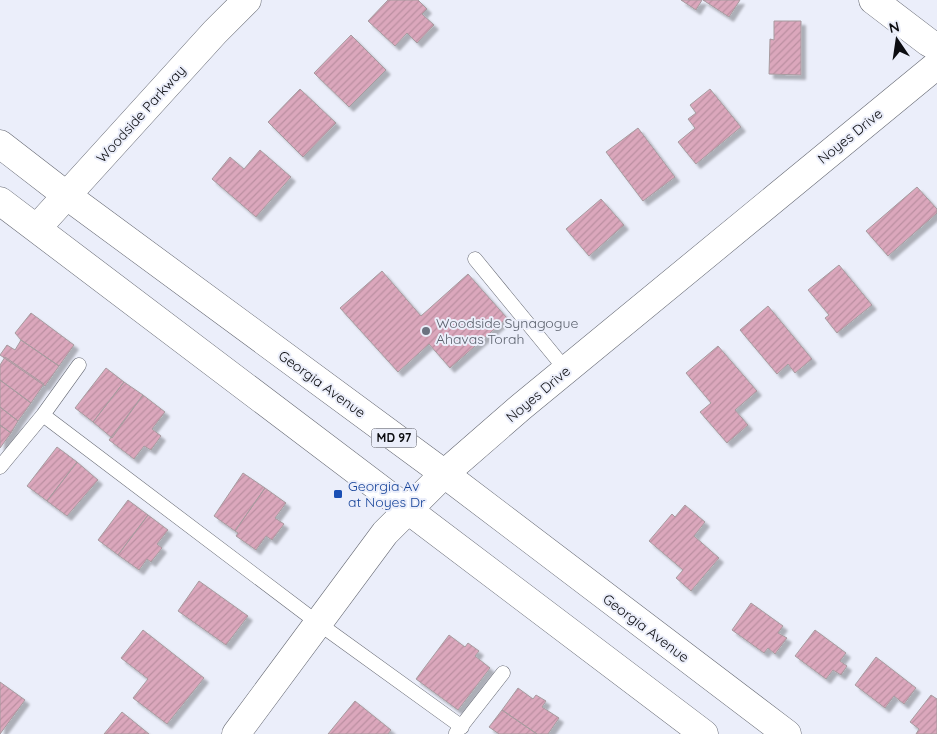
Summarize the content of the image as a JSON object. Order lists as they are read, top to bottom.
{
  "streets": {
    "main road": [
      "Woodside Parkway",
      "Noyes Drive",
      "Georgia Avenue",
      "MD 97"
    ]
  },
  "crossings": [
    ["Woodside Parkway", "Georgia Avenue"],
    ["Noyes Drive", "Georgia Avenue"]
  ],
  "places": {
    "other": ["Woodside Synagogue Ahavas Torah"],
    "transit": ["Georgia Av at Noyes Dr"]
  },
  "north": "top"
}
